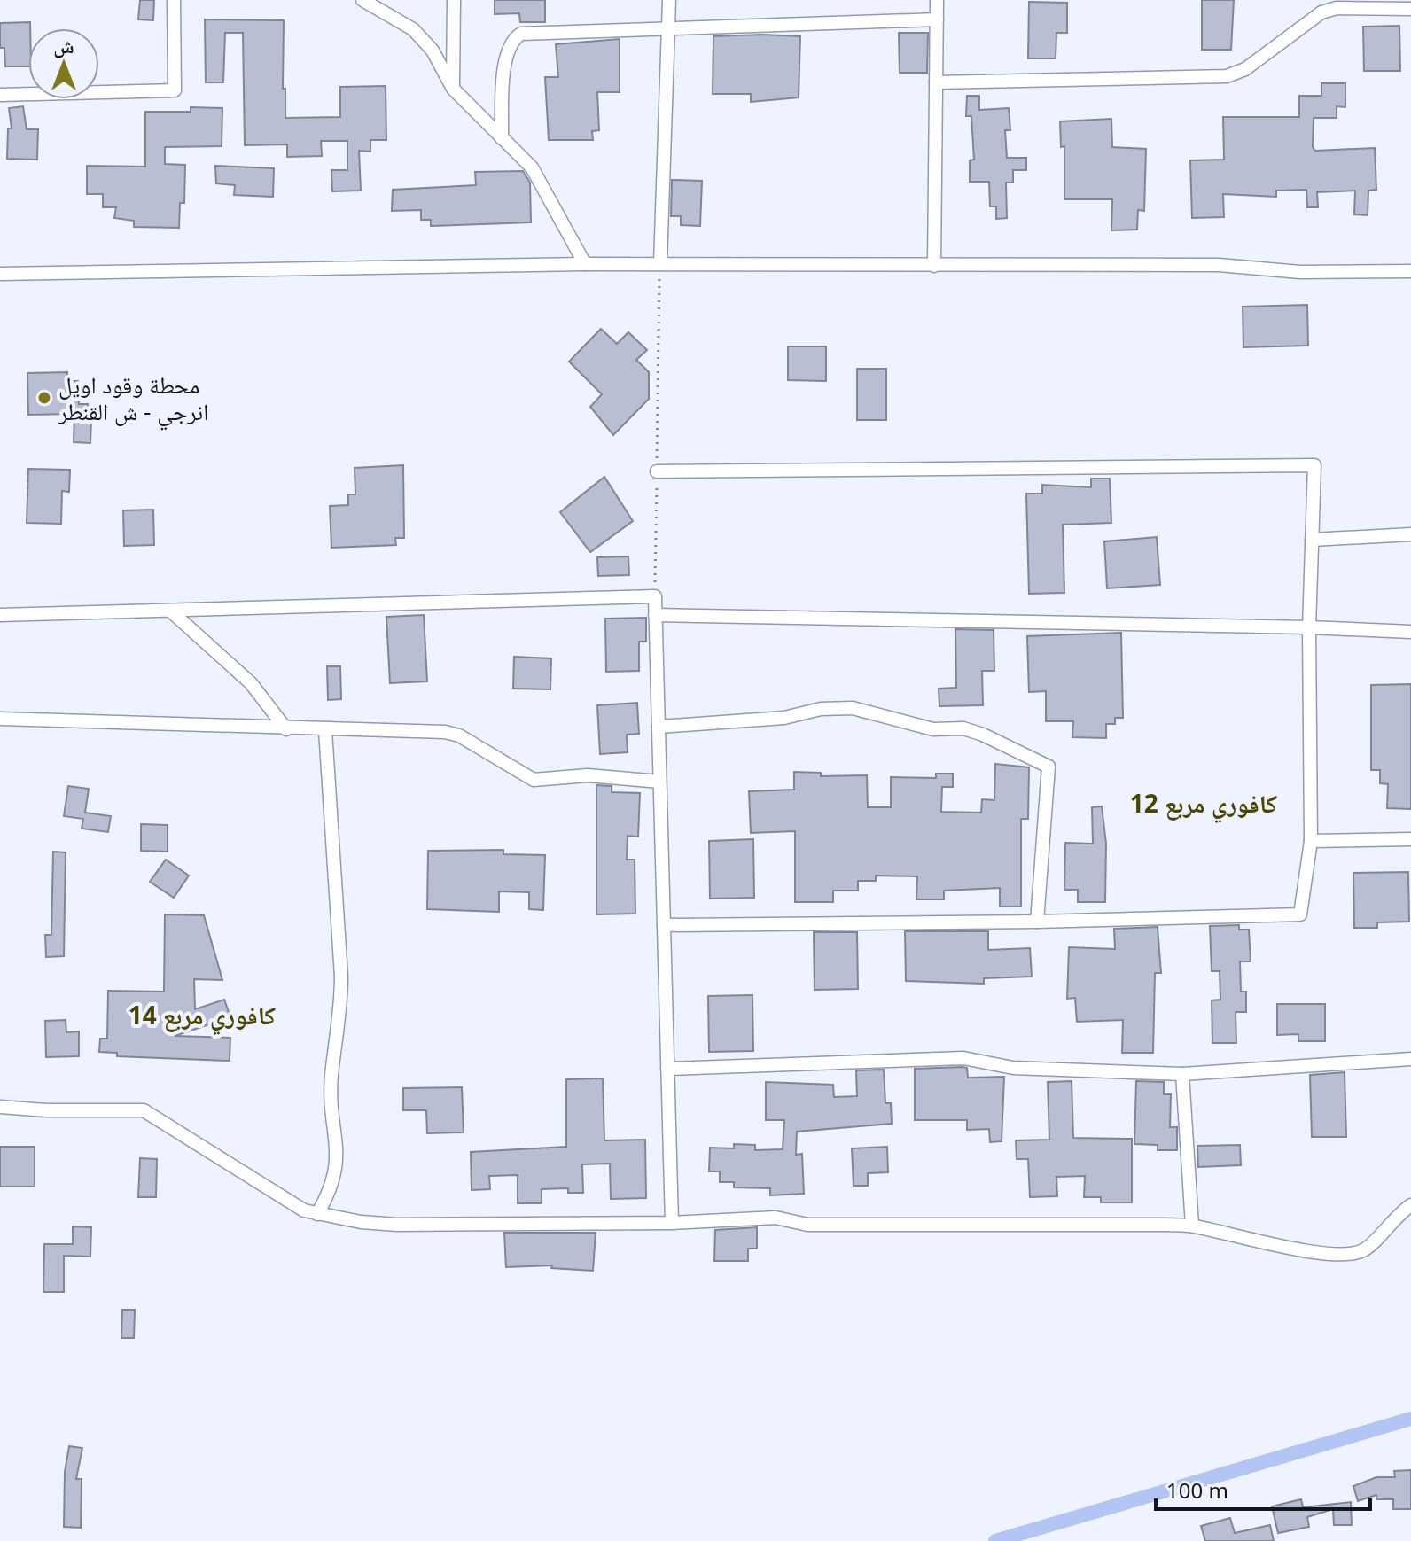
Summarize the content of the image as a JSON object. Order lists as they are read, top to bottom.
{
  "districts": ["كافوري مربع 12", "كافوري مربع 14"],
  "places": ["محطة وقود اويل انرجي - ش القنطر"],
  "scale_bar": "100 m",
  "north": "top"
}
